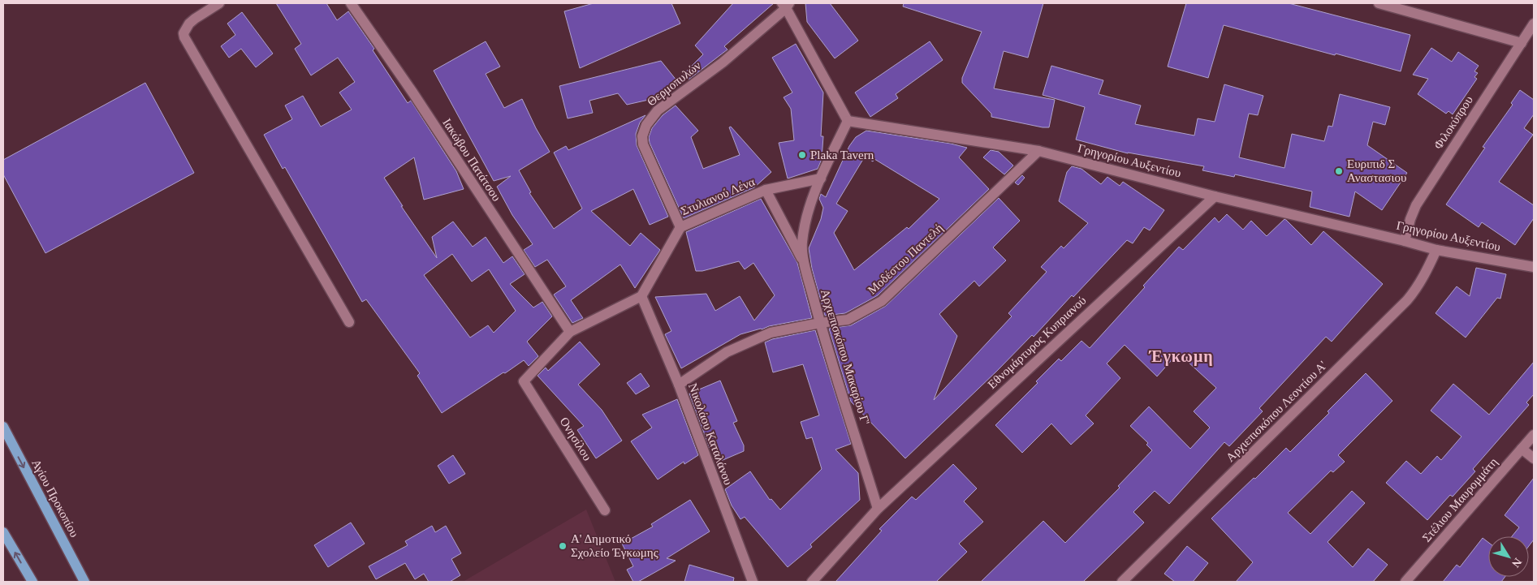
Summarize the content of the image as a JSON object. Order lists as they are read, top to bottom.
{
  "streets": {
    "main road": ["Αγίου Προκοπίου"],
    "street": [
      "Θερμοπυλών",
      "Φιλοκύπρου",
      "Ιακώβου Πατάτσου",
      "Γρηγορίου Αυξεντίου",
      "Στυλιανού Λένα",
      "Μοδέστου Παντελή",
      "Εθνομάρτυρος Κυπριανού",
      "Αρχιεπισκόπου Μακαρίου Γ'",
      "Αρχιεπισκόπου Λεοντίου Α'",
      "Νικολάου Καταλάνου",
      "Ονησίλου",
      "Στέλιου Μαυρομμάτη"
    ]
  },
  "crossings": [
    ["Θερμοπυλών", "Στυλιανού Λένα"],
    ["Φιλοκύπρου", "Γρηγορίου Αυξεντίου"],
    ["Ιακώβου Πατάτσου", "Ονησίλου"],
    ["Γρηγορίου Αυξεντίου", "Μοδέστου Παντελή"],
    ["Γρηγορίου Αυξεντίου", "Εθνομάρτυρος Κυπριανού"],
    ["Γρηγορίου Αυξεντίου", "Αρχιεπισκόπου Μακαρίου Γ'"],
    ["Γρηγορίου Αυξεντίου", "Αρχιεπισκόπου Λεοντίου Α'"],
    ["Στυλιανού Λένα", "Αρχιεπισκόπου Μακαρίου Γ'"],
    ["Στυλιανού Λένα", "Νικολάου Καταλάνου"],
    ["Μοδέστου Παντελή", "Αρχιεπισκόπου Μακαρίου Γ'"],
    ["Μοδέστου Παντελή", "Νικολάου Καταλάνου"],
    ["Εθνομάρτυρος Κυπριανού", "Αρχιεπισκόπου Μακαρίου Γ'"]
  ],
  "districts": ["Έγκωμη"],
  "places": ["Plaka Tavern", "Ευριπιδ Σ Αναστασιου", "Α' Δημοτικό Σχολείο Έγκωμης"],
  "north": "bottom right"
}
